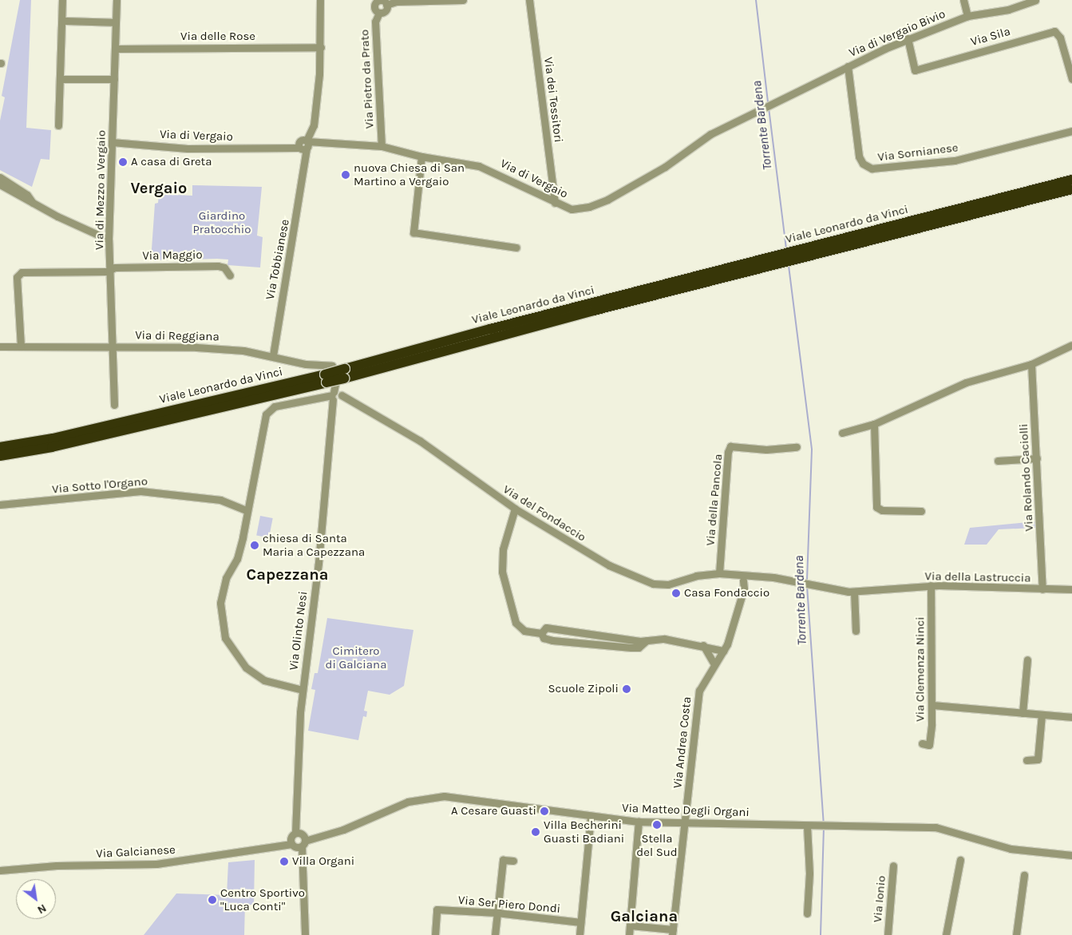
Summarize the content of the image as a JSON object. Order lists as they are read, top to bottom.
{
  "streets": {
    "highway": ["Viale Leonardo da Vinci"],
    "street": [
      "Via di Vergaio Bivio",
      "Via delle Rose",
      "Via Sila",
      "Via Pietro da Prato",
      "Via dei Tessitori",
      "Via di Vergaio",
      "Via Sornianese",
      "Via di Mezzo a Vergaio",
      "Via Maggio",
      "Via Tobbianese",
      "Via di Reggiana",
      "Via Rolando Caciolli",
      "Via Sotto l'Organo",
      "Via della Pancola",
      "Via del Fondaccio",
      "Via della Lastruccia",
      "Via Olinto Nesi",
      "Via Clemenza Ninci",
      "Via Andrea Costa",
      "Via Matteo Degli Organi",
      "Via Galcianese",
      "Via Ionio",
      "Via Ser Piero Dondi"
    ]
  },
  "crossings": [
    ["Via di Vergaio Bivio", "Via Sila"],
    ["Via di Vergaio Bivio", "Via di Vergaio"],
    ["Via di Vergaio Bivio", "Via Sornianese"],
    ["Via delle Rose", "Via di Mezzo a Vergaio"],
    ["Via Pietro da Prato", "Via di Vergaio"],
    ["Via dei Tessitori", "Via di Vergaio"],
    ["Via di Vergaio", "Via di Mezzo a Vergaio"],
    ["Via di Vergaio", "Via Tobbianese"],
    ["Via di Mezzo a Vergaio", "Via Maggio"],
    ["Via di Mezzo a Vergaio", "Via di Reggiana"],
    ["Viale Leonardo da Vinci", "Via di Reggiana"],
    ["Via Maggio", "Via di Reggiana"],
    ["Via Tobbianese", "Via di Reggiana"],
    ["Via di Reggiana", "Via del Fondaccio"],
    ["Via di Reggiana", "Via Olinto Nesi"],
    ["Via Rolando Caciolli", "Via della Lastruccia"],
    ["Via Sotto l'Organo", "Via del Fondaccio"],
    ["Via della Pancola", "Via del Fondaccio"],
    ["Via del Fondaccio", "Via della Lastruccia"],
    ["Via del Fondaccio", "Via Olinto Nesi"],
    ["Via del Fondaccio", "Via Andrea Costa"],
    ["Via della Lastruccia", "Via Clemenza Ninci"],
    ["Via Olinto Nesi", "Via Matteo Degli Organi"],
    ["Via Olinto Nesi", "Via Galcianese"],
    ["Via Andrea Costa", "Via Matteo Degli Organi"],
    ["Via Matteo Degli Organi", "Via Galcianese"]
  ],
  "districts": ["Vergaio", "Capezzana", "Galciana"],
  "water": ["Torrente Bardena"],
  "parks": ["Giardino Pratocchio", "Cimitero di Galciana"],
  "places": [
    "A casa di Greta",
    "nuova Chiesa di San Martino a Vergaio",
    "chiesa di Santa Maria a Capezzana",
    "Casa Fondaccio",
    "Scuole Zipoli",
    "A Cesare Guasti",
    "Stella del Sud",
    "Villa Becherini Guasti Badiani",
    "Villa Organi",
    "Centro Sportivo \"Luca Conti\""
  ],
  "north": "bottom right"
}
